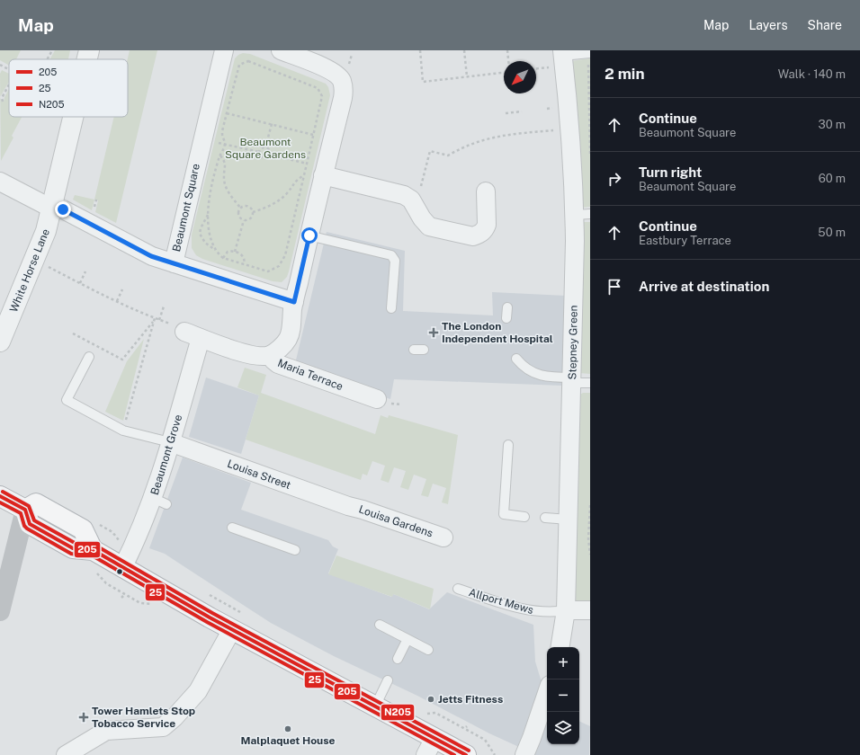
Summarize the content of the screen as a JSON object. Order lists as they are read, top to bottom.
{
  "streets": {
    "street": [
      "Beaumont Square",
      "White Horse Lane",
      "Stepney Green",
      "Maria Terrace",
      "Beaumont Grove",
      "Louisa Street",
      "Louisa Gardens"
    ],
    "lane": ["Allport Mews"]
  },
  "crossings": [
    ["Stepney Green", "Allport Mews"],
    ["Maria Terrace", "Beaumont Grove"],
    ["Beaumont Grove", "Louisa Street"],
    ["Louisa Street", "Louisa Gardens"]
  ],
  "parks": ["Beaumont Square Gardens"],
  "places": {
    "health": ["The London Independent Hospital", "Tower Hamlets Stop Tobacco Service"],
    "other": ["Jetts Fitness", "Malplaquet House"]
  },
  "lines": ["transit line N205", "transit line 205", "transit line 25"],
  "legend": ["205", "25", "N205"],
  "north": "bottom left",
  "page": {
    "header": "Map",
    "nav": ["Map", "Layers", "Share"],
    "heading": ["2 min", "Walk · 140 m"],
    "list": [
      ["Continue", "Beaumont Square", "30 m"],
      ["Turn right", "Beaumont Square", "60 m"],
      ["Continue", "Eastbury Terrace", "50 m"],
      "Arrive at destination"
    ],
    "map_buttons": ["+", "−"]
  }
}
